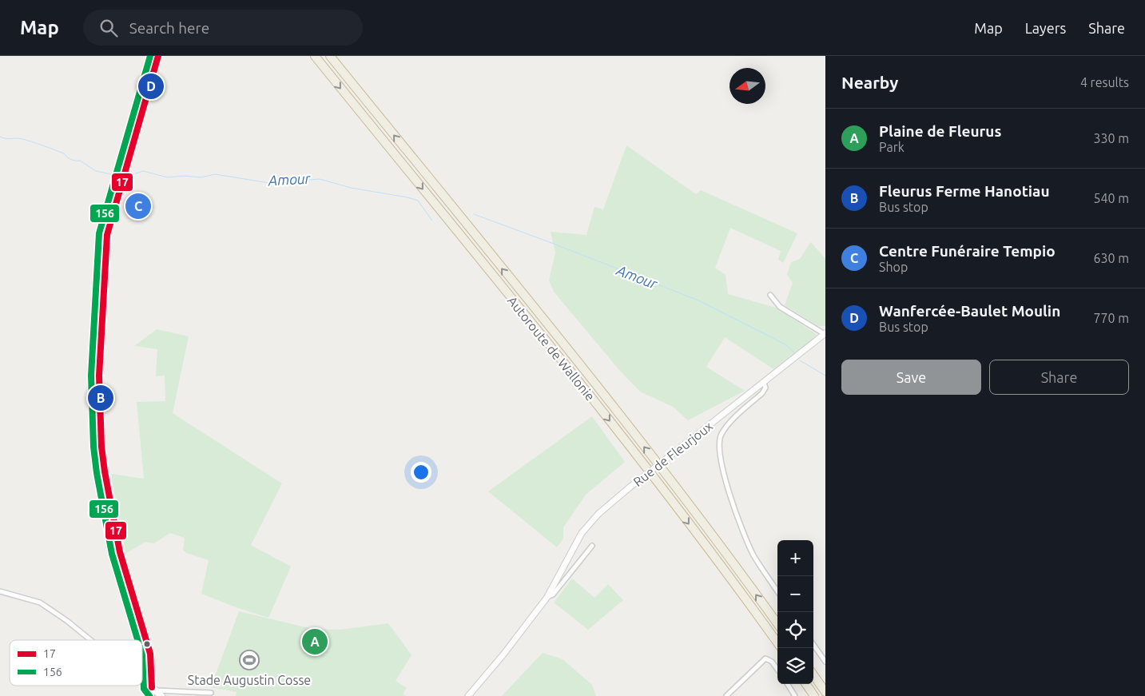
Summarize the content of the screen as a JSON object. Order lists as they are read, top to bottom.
{
  "streets": {
    "highway": ["Autoroute de Wallonie"],
    "street": ["Rue de Fleurjoux"]
  },
  "water": ["Amour"],
  "places": {
    "sports": ["Stade Augustin Cosse"]
  },
  "lines": ["transit line 17", "transit line 156"],
  "legend": ["17", "156"],
  "north": "left",
  "page": {
    "header": "Map",
    "search": "Search here",
    "nav": ["Map", "Layers", "Share"],
    "heading": ["Nearby", "4 results"],
    "pins": [
      "D",
      "C",
      "B",
      "A"
    ],
    "list": [
      {
        "mark": "A",
        "name": "Plaine de Fleurus",
        "note": "Park",
        "value": "330 m"
      },
      {
        "mark": "B",
        "name": "Fleurus Ferme Hanotiau",
        "note": "Bus stop",
        "value": "540 m"
      },
      {
        "mark": "C",
        "name": "Centre Funéraire Tempio",
        "note": "Shop",
        "value": "630 m"
      },
      {
        "mark": "D",
        "name": "Wanfercée-Baulet Moulin",
        "note": "Bus stop",
        "value": "770 m"
      }
    ],
    "buttons": ["Save", "Share"],
    "map_buttons": ["+", "−"]
  }
}
